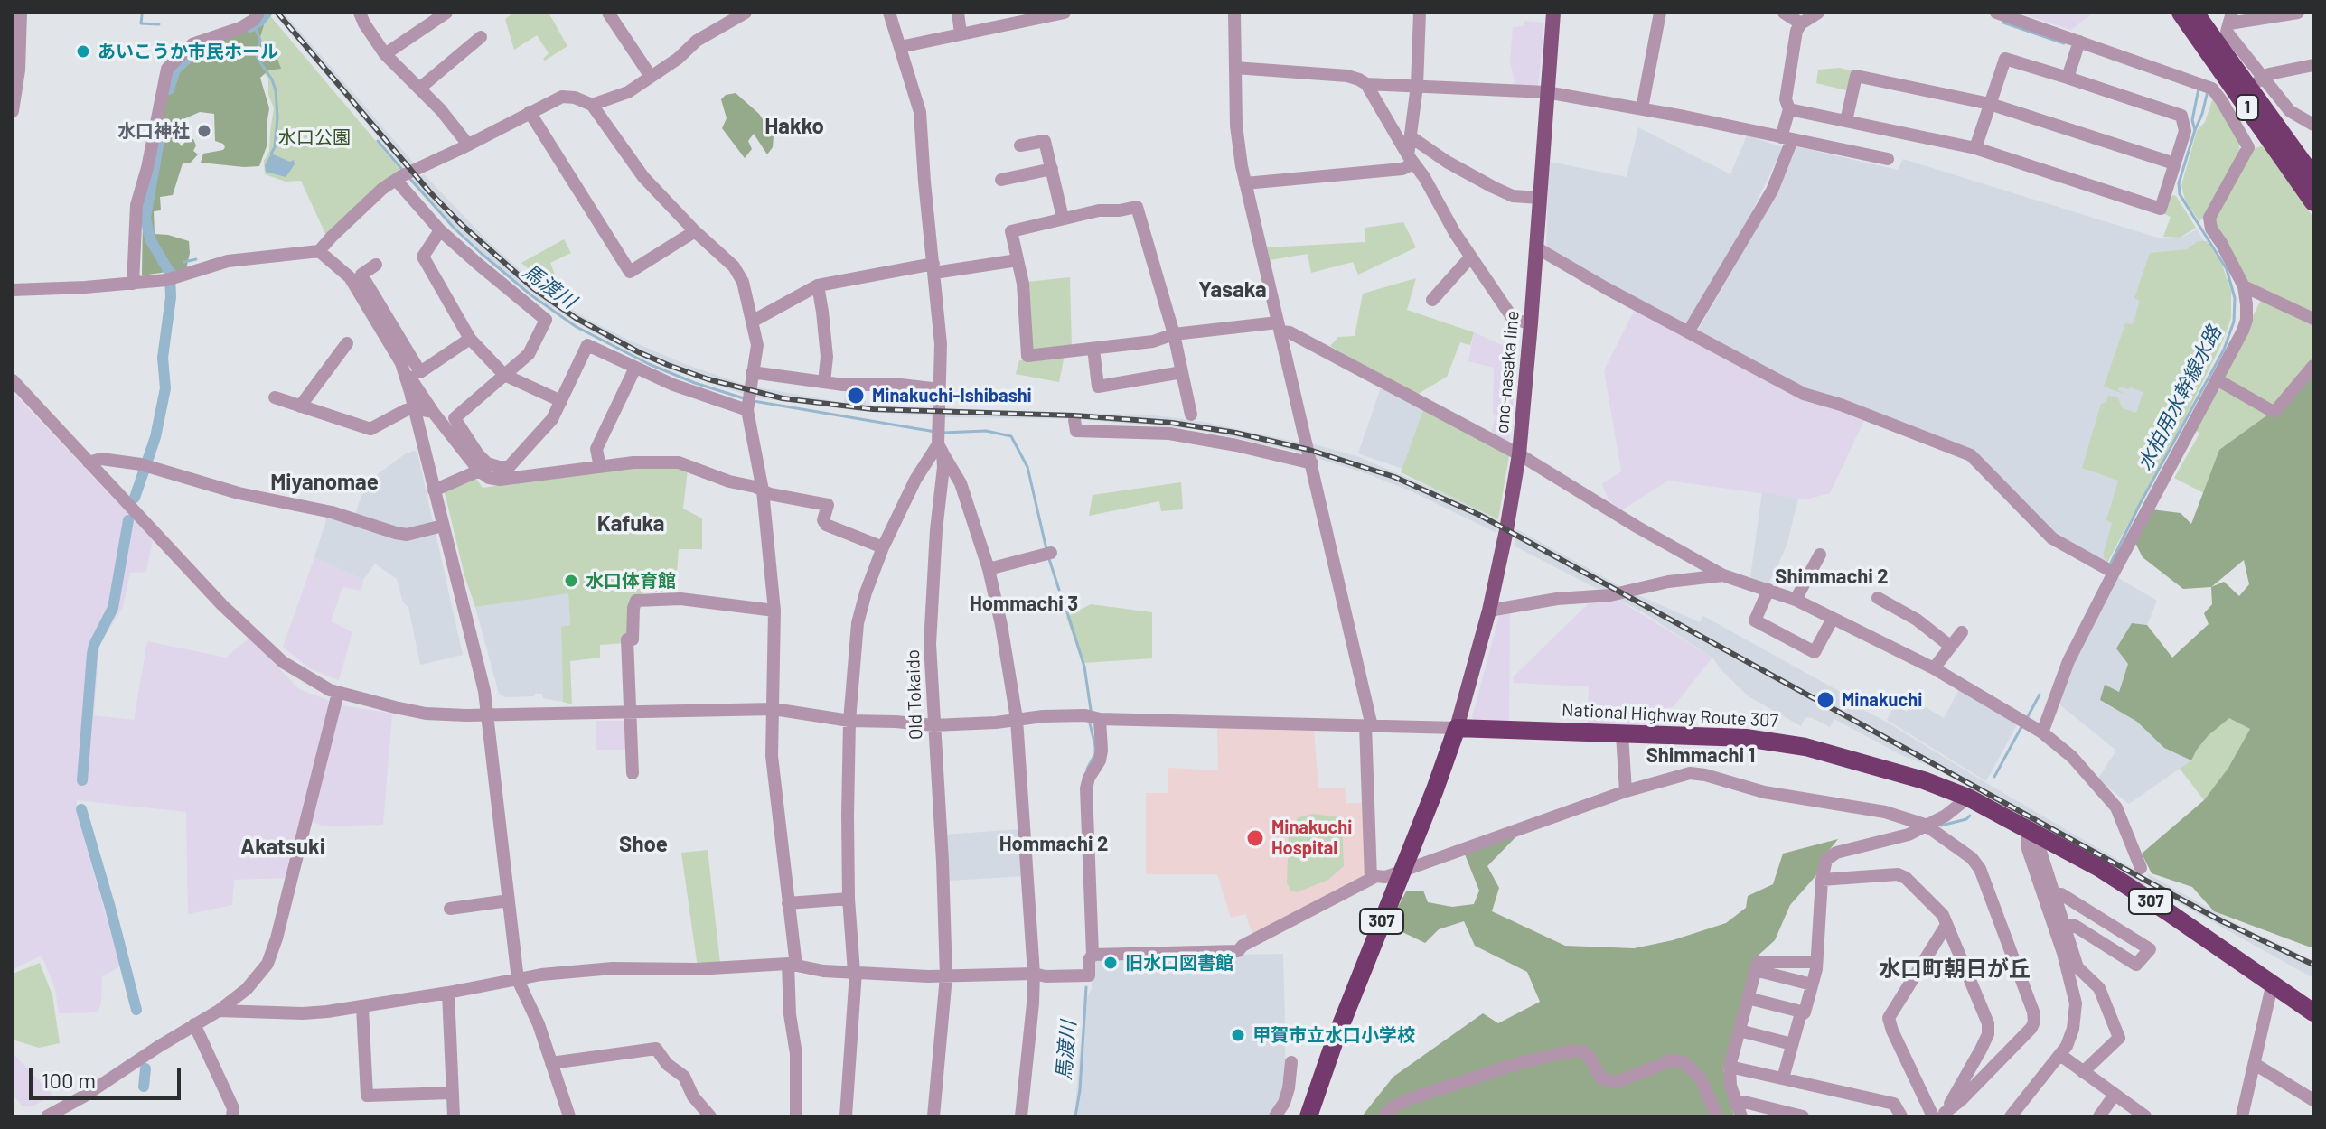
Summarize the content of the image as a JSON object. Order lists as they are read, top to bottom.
{
  "streets": {
    "highway": ["1", "National Highway Route 307", "307"],
    "main road": ["ono-nasaka line"],
    "street": ["Old Tokaido"]
  },
  "crossings": [
    ["ono-nasaka line", "National Highway Route 307"],
    ["ono-nasaka line", "307"],
    ["National Highway Route 307", "307"]
  ],
  "districts": [
    "Hakko",
    "Yasaka",
    "Miyanomae",
    "Kafuka",
    "Shimmachi 2",
    "Hommachi 3",
    "Shimmachi 1",
    "Shoe",
    "Hommachi 2",
    "Akatsuki",
    "水口町朝日が丘"
  ],
  "water": ["馬渡川", "水柏用水幹線水路"],
  "parks": ["水口公園"],
  "places": [
    "あいこうか市民ホール",
    "水口神社",
    "Minakuchi-Ishibashi",
    "水口体育館",
    "Minakuchi",
    "Minakuchi Hospital",
    "旧水口図書館",
    "甲賀市立水口小学校"
  ],
  "scale_bar": "100 m"
}
